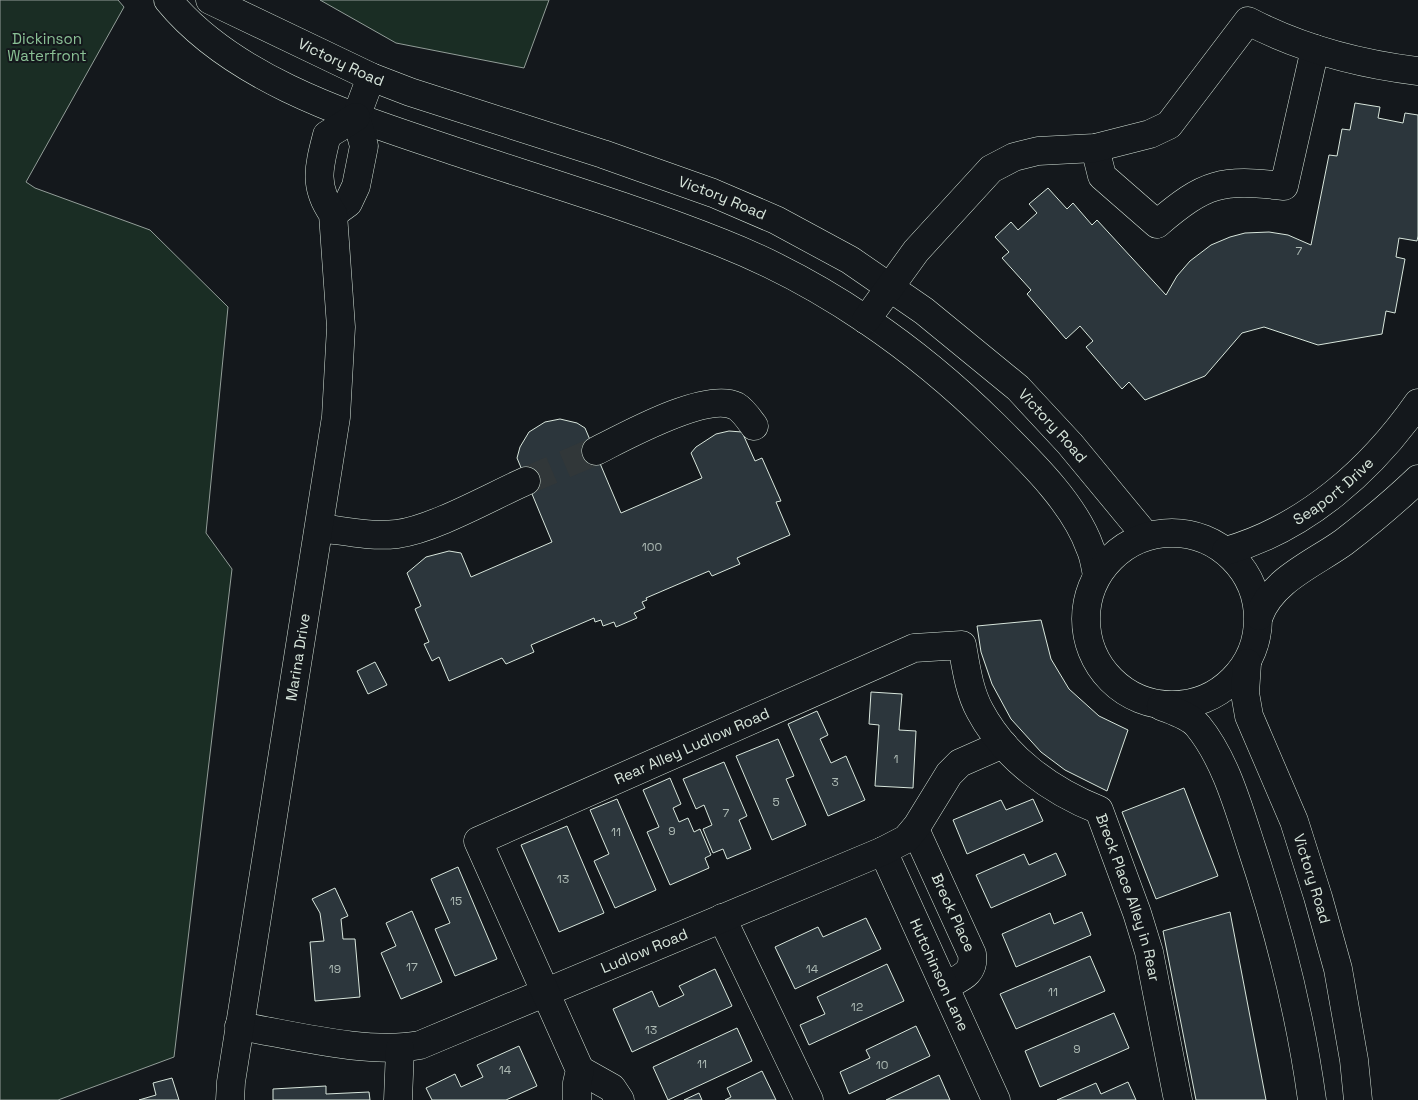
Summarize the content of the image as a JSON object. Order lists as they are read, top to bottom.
{
  "streets": {
    "street": [
      "Victory Road",
      "Seaport Drive",
      "Marina Drive",
      "Rear Alley Ludlow Road",
      "Breck Place Alley in Rear",
      "Breck Place",
      "Ludlow Road",
      "Hutchinson Lane"
    ]
  },
  "crossings": [
    ["Victory Road", "Seaport Drive"],
    ["Marina Drive", "Ludlow Road"],
    ["Rear Alley Ludlow Road", "Breck Place Alley in Rear"],
    ["Rear Alley Ludlow Road", "Ludlow Road"],
    ["Breck Place Alley in Rear", "Ludlow Road"],
    ["Breck Place", "Ludlow Road"],
    ["Breck Place", "Hutchinson Lane"],
    ["Ludlow Road", "Hutchinson Lane"]
  ],
  "parks": ["Dickinson Waterfront"],
  "house_numbers": [
    "7",
    "100",
    "1",
    "3",
    "5",
    "7",
    "9",
    "11",
    "13",
    "15",
    "17",
    "19",
    "14",
    "11",
    "12",
    "13",
    "9",
    "11",
    "10",
    "14"
  ]
}
